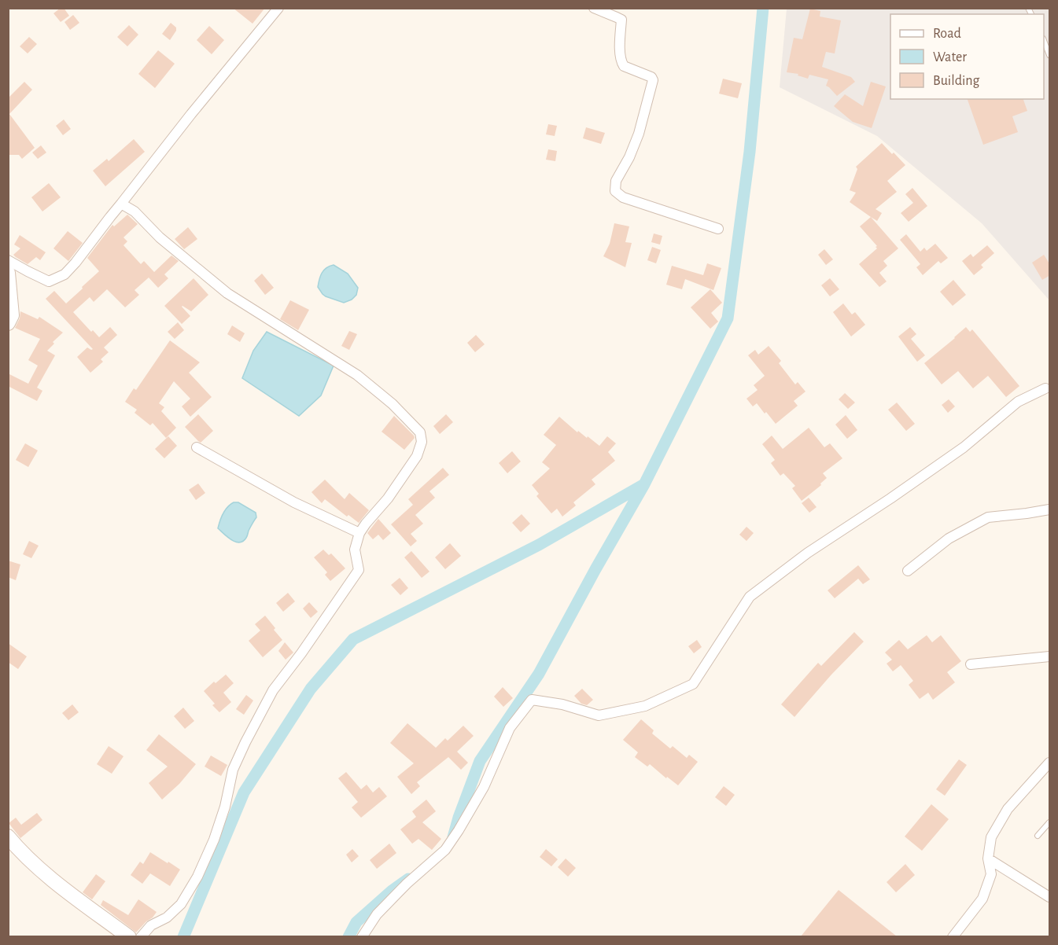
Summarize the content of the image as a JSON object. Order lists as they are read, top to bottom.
{
  "legend": ["Road", "Water", "Building"]
}
